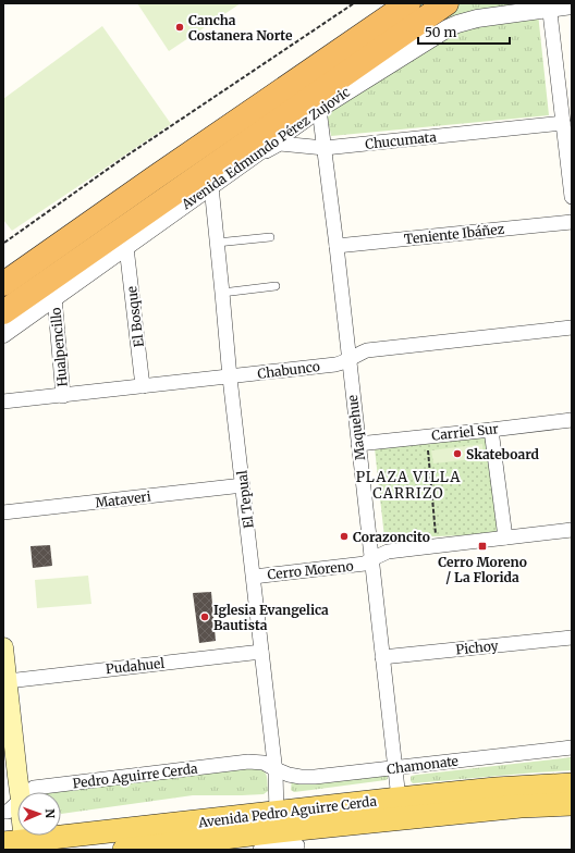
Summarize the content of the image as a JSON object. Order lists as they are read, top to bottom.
{
  "streets": {
    "highway": ["Avenida Edmundo Pérez Zujovic"],
    "main road": ["Avenida Pedro Aguirre Cerda"],
    "street": [
      "Chucumata",
      "Teniente Ibáñez",
      "El Bosque",
      "Hualpencillo",
      "Chabunco",
      "Maquehue",
      "Carriel Sur",
      "Mataveri",
      "El Tepual",
      "Cerro Moreno",
      "Pichoy",
      "Pudahuel",
      "Chamonate",
      "Pedro Aguirre Cerda"
    ]
  },
  "crossings": [
    ["Chucumata", "Avenida Edmundo Pérez Zujovic"],
    ["Chucumata", "Maquehue"],
    ["Avenida Edmundo Pérez Zujovic", "El Bosque"],
    ["Avenida Edmundo Pérez Zujovic", "Hualpencillo"],
    ["Avenida Edmundo Pérez Zujovic", "Maquehue"],
    ["Avenida Edmundo Pérez Zujovic", "El Tepual"],
    ["Teniente Ibáñez", "Maquehue"],
    ["El Bosque", "Chabunco"],
    ["Hualpencillo", "Chabunco"],
    ["Chabunco", "Maquehue"],
    ["Chabunco", "El Tepual"],
    ["Maquehue", "Carriel Sur"],
    ["Maquehue", "Cerro Moreno"],
    ["Maquehue", "Pichoy"],
    ["Maquehue", "Chamonate"],
    ["Maquehue", "Avenida Pedro Aguirre Cerda"],
    ["Mataveri", "El Tepual"],
    ["El Tepual", "Cerro Moreno"],
    ["El Tepual", "Pudahuel"],
    ["El Tepual", "Chamonate"],
    ["El Tepual", "Pedro Aguirre Cerda"],
    ["El Tepual", "Avenida Pedro Aguirre Cerda"],
    ["Chamonate", "Pedro Aguirre Cerda"]
  ],
  "districts": ["PLAZA VILLA CARRIZO"],
  "places": {
    "other": [
      "Cancha Costanera Norte",
      "Skateboard",
      "Corazoncito",
      "Iglesia Evangelica Bautista"
    ],
    "transit": ["Cerro Moreno / La Florida"]
  },
  "scale_bar": "50 m",
  "north": "right"
}
